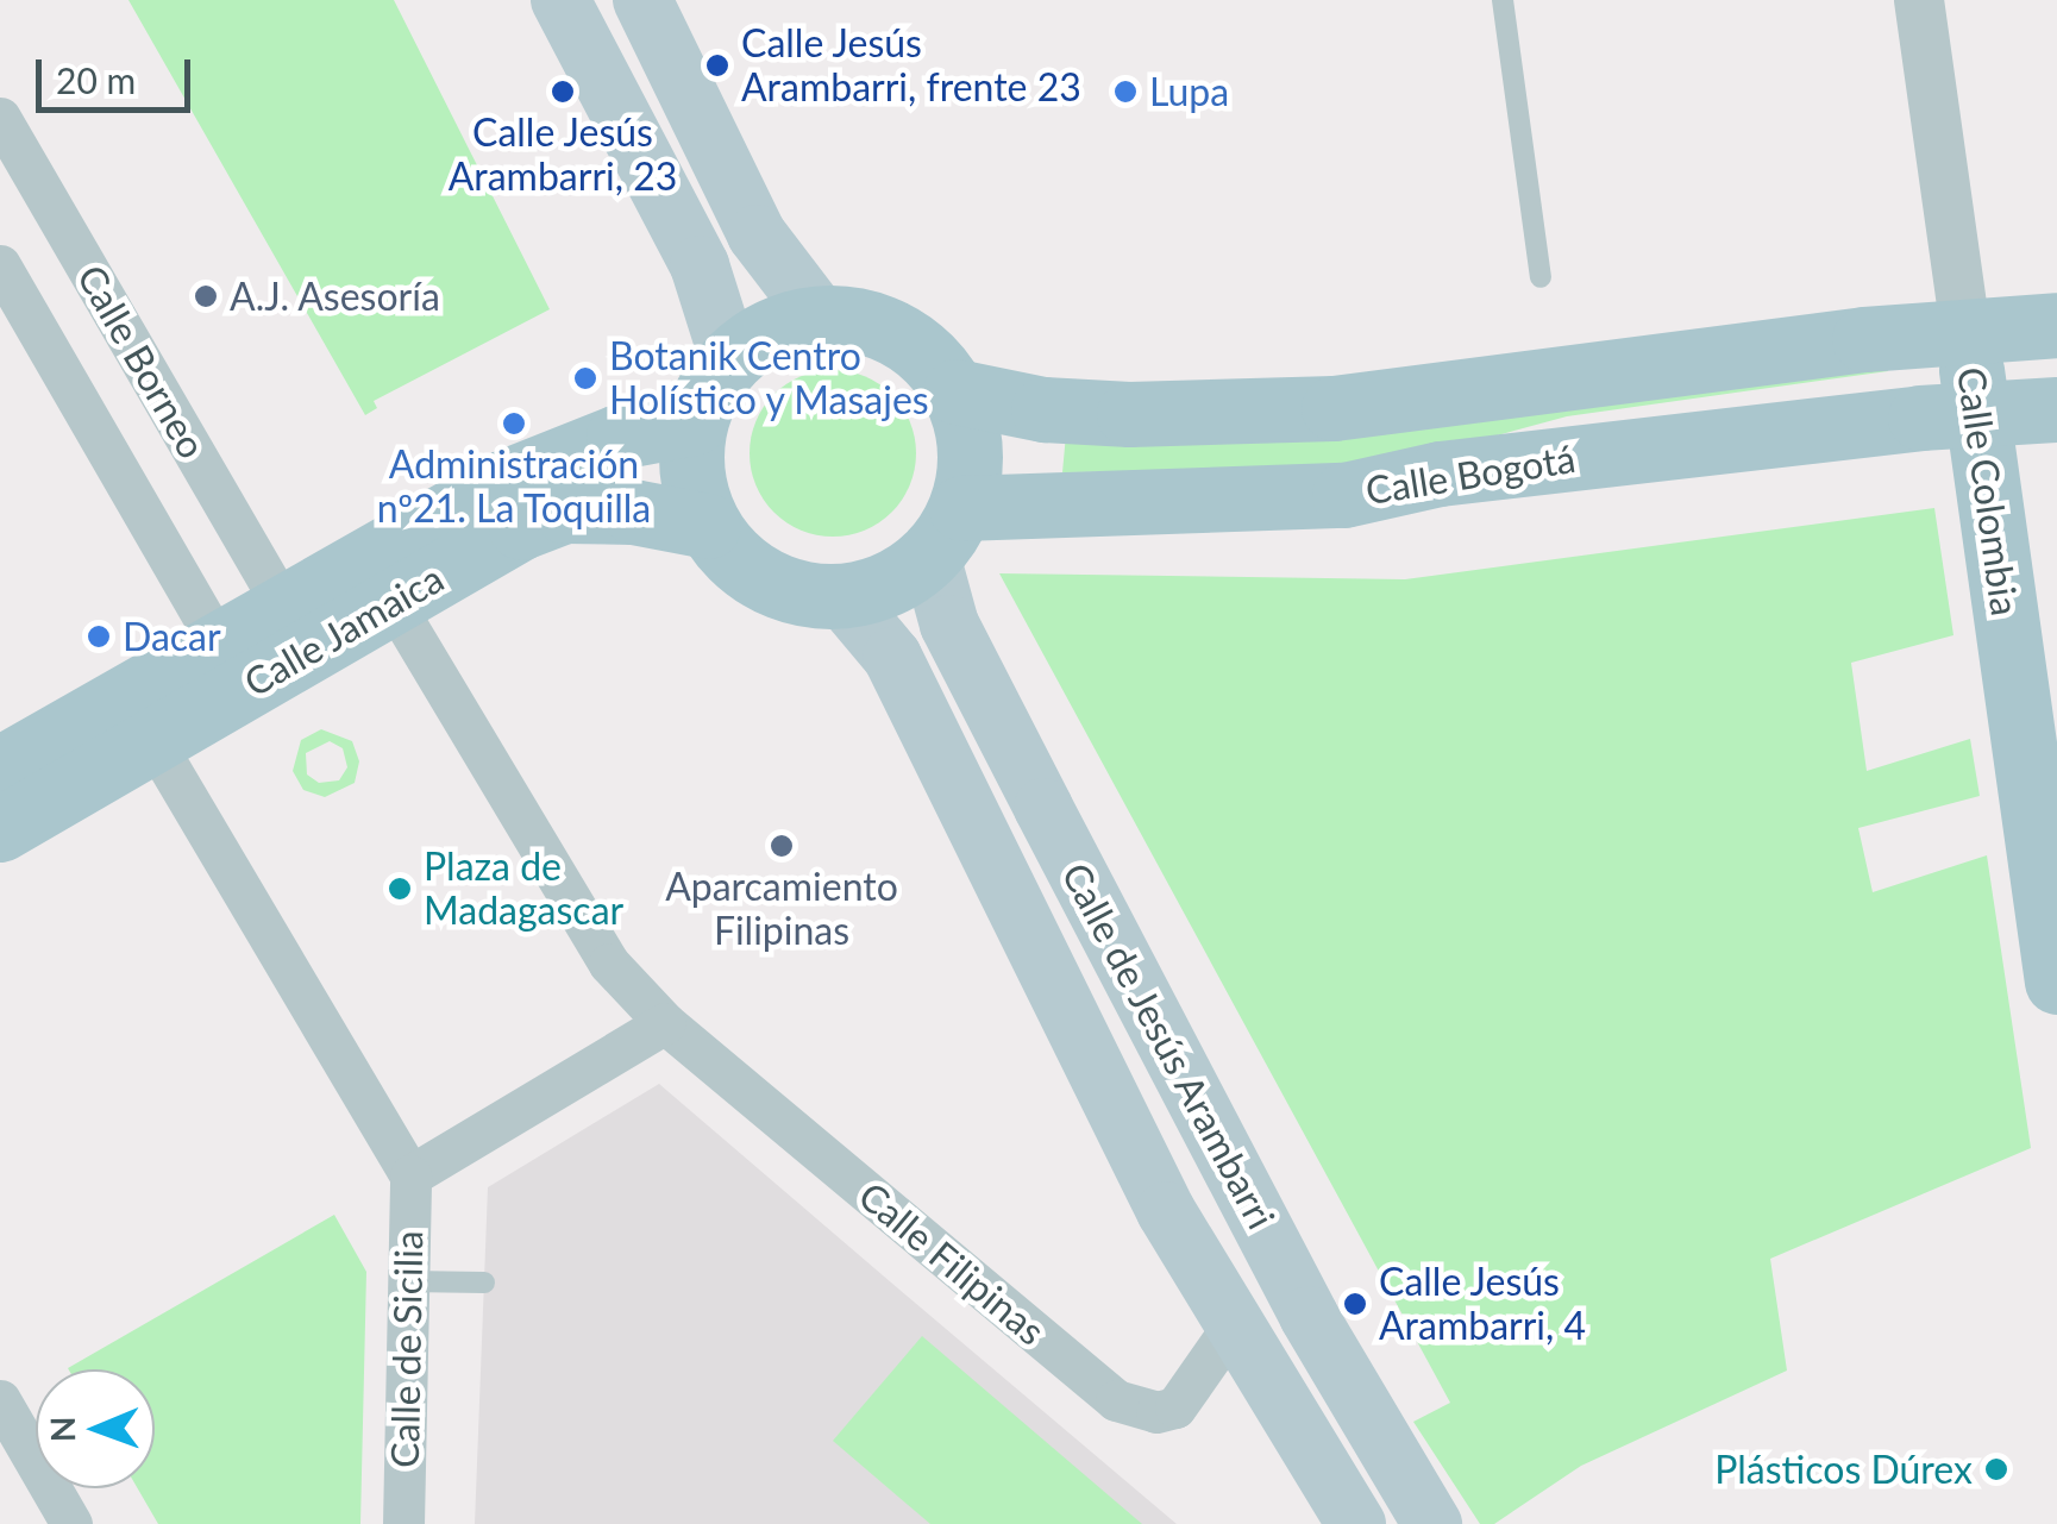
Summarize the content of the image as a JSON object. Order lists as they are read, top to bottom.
{
  "streets": {
    "main road": [
      "Calle Bogotá",
      "Calle Colombia",
      "Calle Jamaica",
      "Calle de Jesús Arambarri"
    ],
    "street": ["Calle Borneo", "Calle Filipinas", "Calle de Sicilia"]
  },
  "crossings": [
    ["Calle Borneo", "Calle Jamaica"],
    ["Calle Bogotá", "Calle Colombia"],
    ["Calle Bogotá", "Calle Jamaica"],
    ["Calle Bogotá", "Calle de Jesús Arambarri"],
    ["Calle Jamaica", "Calle de Jesús Arambarri"],
    ["Calle de Jesús Arambarri", "Calle Filipinas"]
  ],
  "places": [
    "Calle Jesús Arambarri, frente 23",
    "Calle Jesús Arambarri, 23",
    "Lupa",
    "A.J. Asesoría",
    "Botanik Centro Holístico y Masajes",
    "Administración nº21. La Toquilla",
    "Dacar",
    "Aparcamiento Filipinas",
    "Plaza de Madagascar",
    "Calle Jesús Arambarri, 4",
    "Plásticos Dúrex"
  ],
  "scale_bar": "20 m",
  "north": "left"
}
